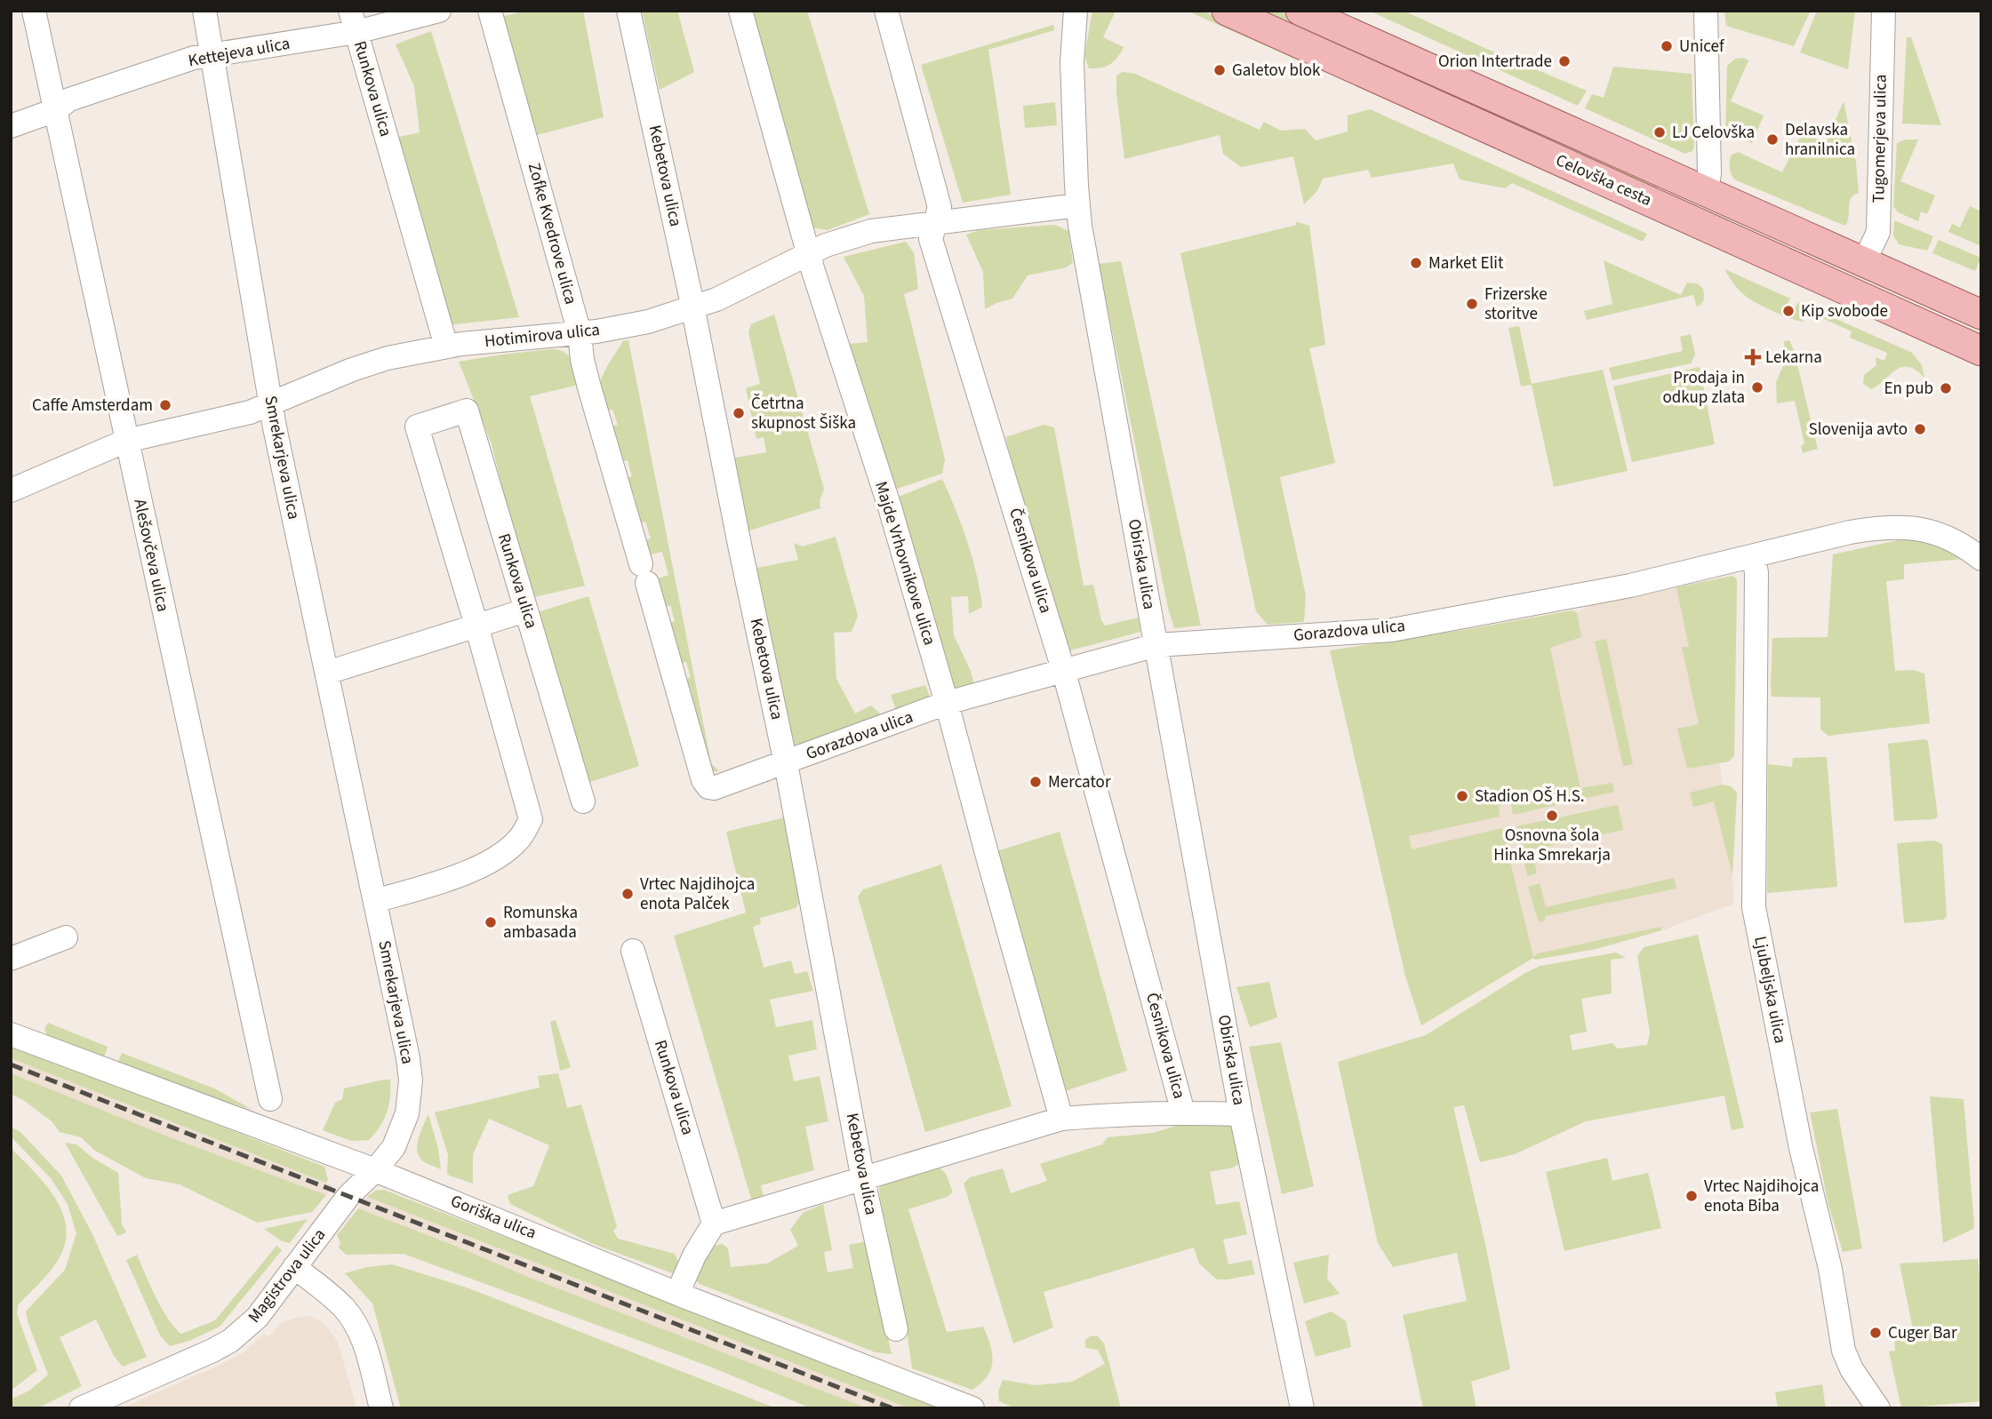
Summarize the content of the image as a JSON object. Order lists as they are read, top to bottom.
{
  "streets": {
    "main road": ["Celovška cesta"],
    "street": [
      "Kettejeva ulica",
      "Runkova ulica",
      "Tugomerjeva ulica",
      "Kebetova ulica",
      "Zofke Kvedrove ulica",
      "Hotimirova ulica",
      "Smrekarjeva ulica",
      "Alešovčeva ulica",
      "Česnikova ulica",
      "Majde Vrhovnikove ulica",
      "Obirska ulica",
      "Gorazdova ulica",
      "Ljubeljska ulica",
      "Goriška ulica",
      "Magistrova ulica"
    ]
  },
  "crossings": [
    ["Kettejeva ulica", "Runkova ulica"],
    ["Kettejeva ulica", "Smrekarjeva ulica"],
    ["Kettejeva ulica", "Alešovčeva ulica"],
    ["Runkova ulica", "Hotimirova ulica"],
    ["Runkova ulica", "Obirska ulica"],
    ["Tugomerjeva ulica", "Celovška cesta"],
    ["Kebetova ulica", "Hotimirova ulica"],
    ["Kebetova ulica", "Obirska ulica"],
    ["Kebetova ulica", "Gorazdova ulica"],
    ["Zofke Kvedrove ulica", "Hotimirova ulica"],
    ["Zofke Kvedrove ulica", "Gorazdova ulica"],
    ["Hotimirova ulica", "Smrekarjeva ulica"],
    ["Hotimirova ulica", "Alešovčeva ulica"],
    ["Hotimirova ulica", "Česnikova ulica"],
    ["Hotimirova ulica", "Majde Vrhovnikove ulica"],
    ["Hotimirova ulica", "Obirska ulica"],
    ["Smrekarjeva ulica", "Goriška ulica"],
    ["Smrekarjeva ulica", "Magistrova ulica"],
    ["Česnikova ulica", "Obirska ulica"],
    ["Česnikova ulica", "Gorazdova ulica"],
    ["Majde Vrhovnikove ulica", "Obirska ulica"],
    ["Majde Vrhovnikove ulica", "Gorazdova ulica"],
    ["Obirska ulica", "Gorazdova ulica"],
    ["Gorazdova ulica", "Ljubeljska ulica"],
    ["Goriška ulica", "Magistrova ulica"]
  ],
  "places": {
    "other": [
      "Unicef",
      "Orion Intertrade",
      "Galetov blok",
      "LJ Celovška",
      "Delavska hranilnica",
      "Market Elit",
      "Frizerske storitve",
      "Kip svobode",
      "Prodaja in odkup zlata",
      "En pub",
      "Caffe Amsterdam",
      "Četrtna skupnost Šiška",
      "Slovenija avto",
      "Mercator",
      "Stadion OŠ H.S.",
      "Osnovna šola Hinka Smrekarja",
      "Vrtec Najdihojca enota Palček",
      "Romunska ambasada",
      "Vrtec Najdihojca enota Biba",
      "Cuger Bar"
    ],
    "health": ["Lekarna"]
  }
}
